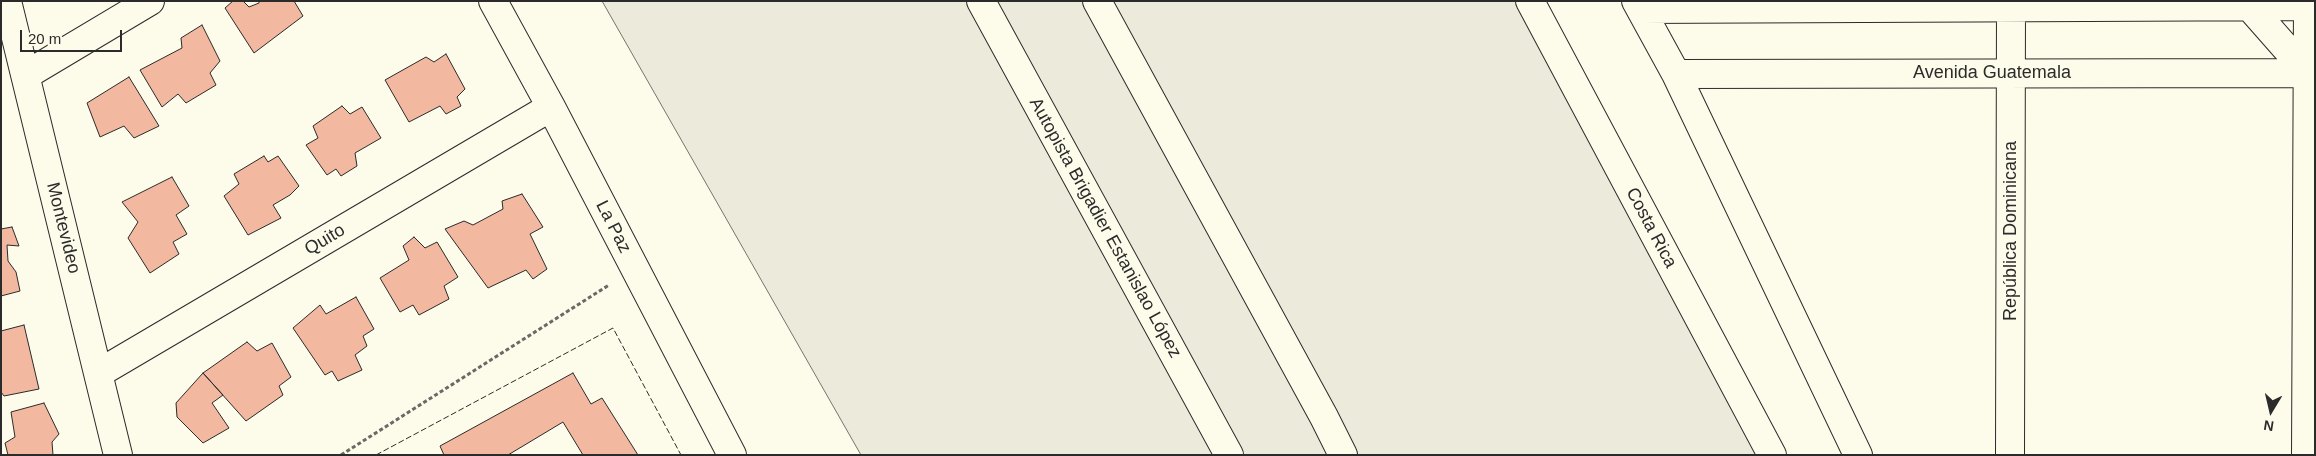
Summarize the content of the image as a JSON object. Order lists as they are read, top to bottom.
{
  "streets": {
    "main road": [
      "Avenida Guatemala",
      "La Paz",
      "Montevideo",
      "Autopista Brigadier Estanislao López",
      "Costa Rica",
      "República Dominicana",
      "Quito"
    ]
  },
  "crossings": [
    ["Avenida Guatemala", "República Dominicana"],
    ["La Paz", "Quito"],
    ["Montevideo", "Quito"]
  ],
  "scale_bar": "20 m",
  "north": "bottom"
}
